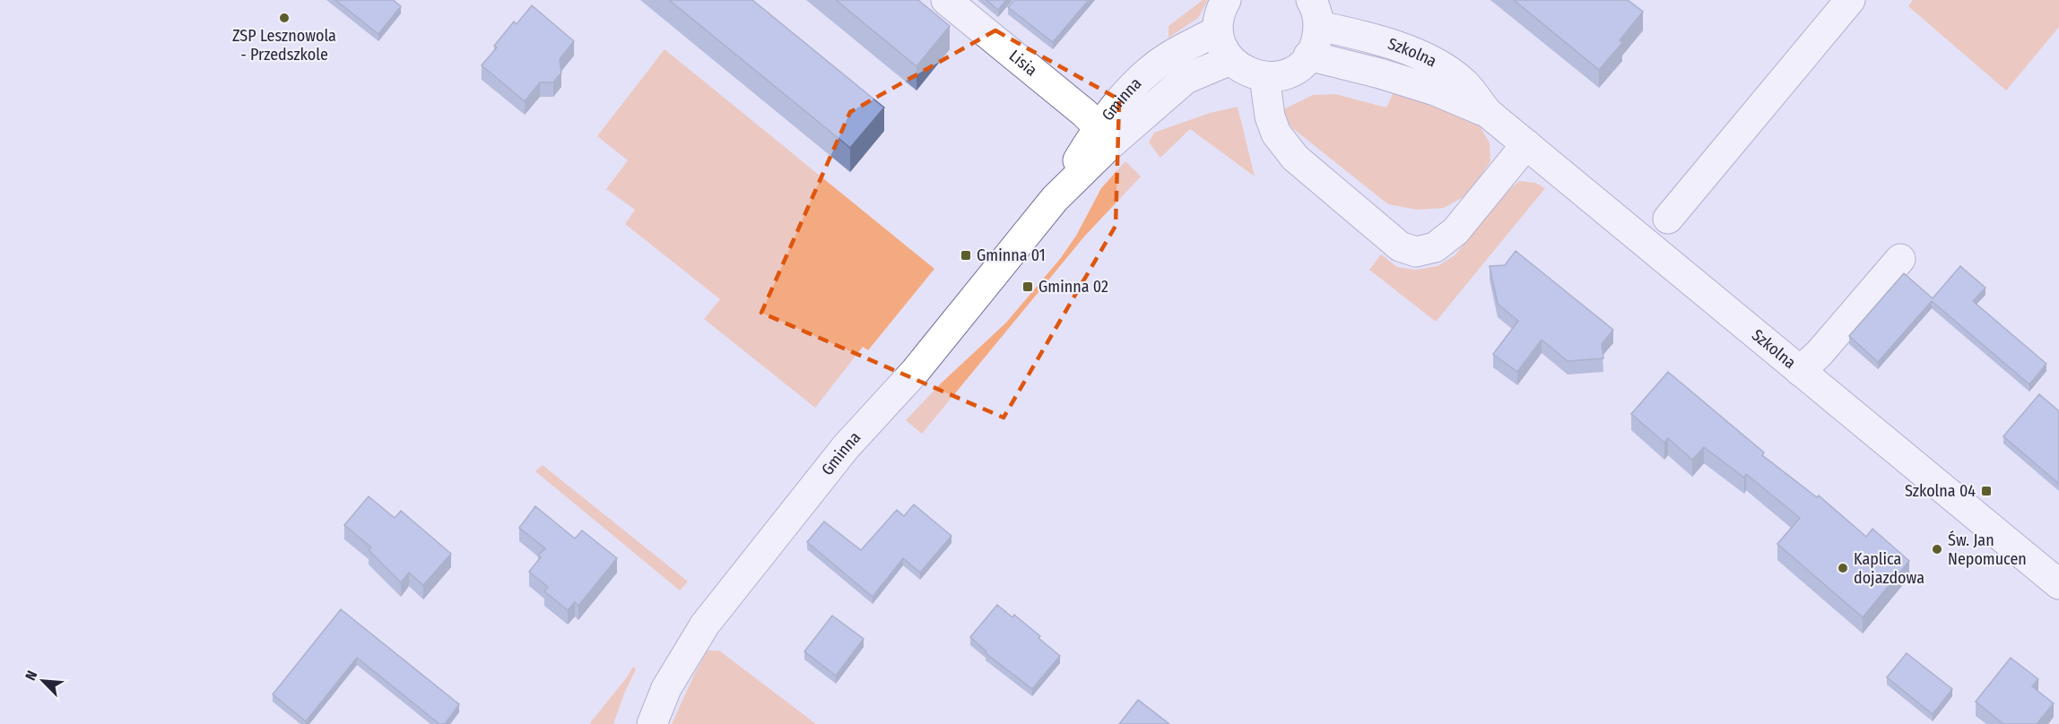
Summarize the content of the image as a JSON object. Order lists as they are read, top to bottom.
{
  "streets": {
    "street": ["Szkolna", "Lisia", "Gminna"]
  },
  "crossings": [
    ["Lisia", "Gminna"]
  ],
  "places": {
    "other": ["ZSP Lesznowola - Przedszkole", "Św. Jan Nepomucen", "Kaplica dojazdowa"],
    "transit": ["Gminna 01", "Gminna 02", "Szkolna 04"]
  },
  "north": "top left"
}
